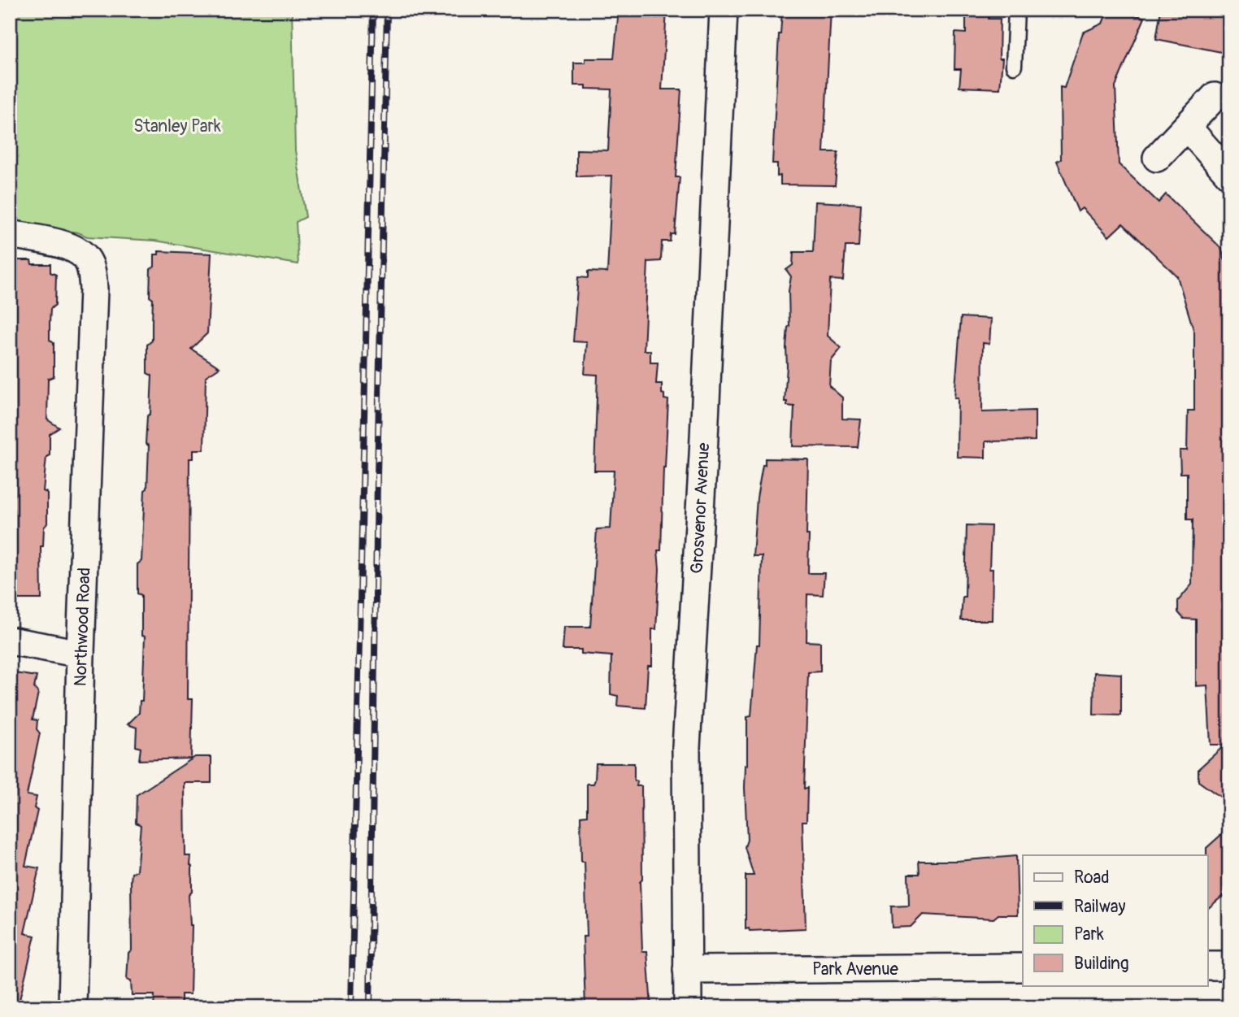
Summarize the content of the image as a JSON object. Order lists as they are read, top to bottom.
{
  "streets": {
    "street": ["Grosvenor Avenue", "Northwood Road", "Park Avenue"]
  },
  "crossings": [
    ["Grosvenor Avenue", "Park Avenue"]
  ],
  "parks": ["Stanley Park"],
  "legend": [
    "Road",
    "Railway",
    "Park",
    "Building"
  ]
}
